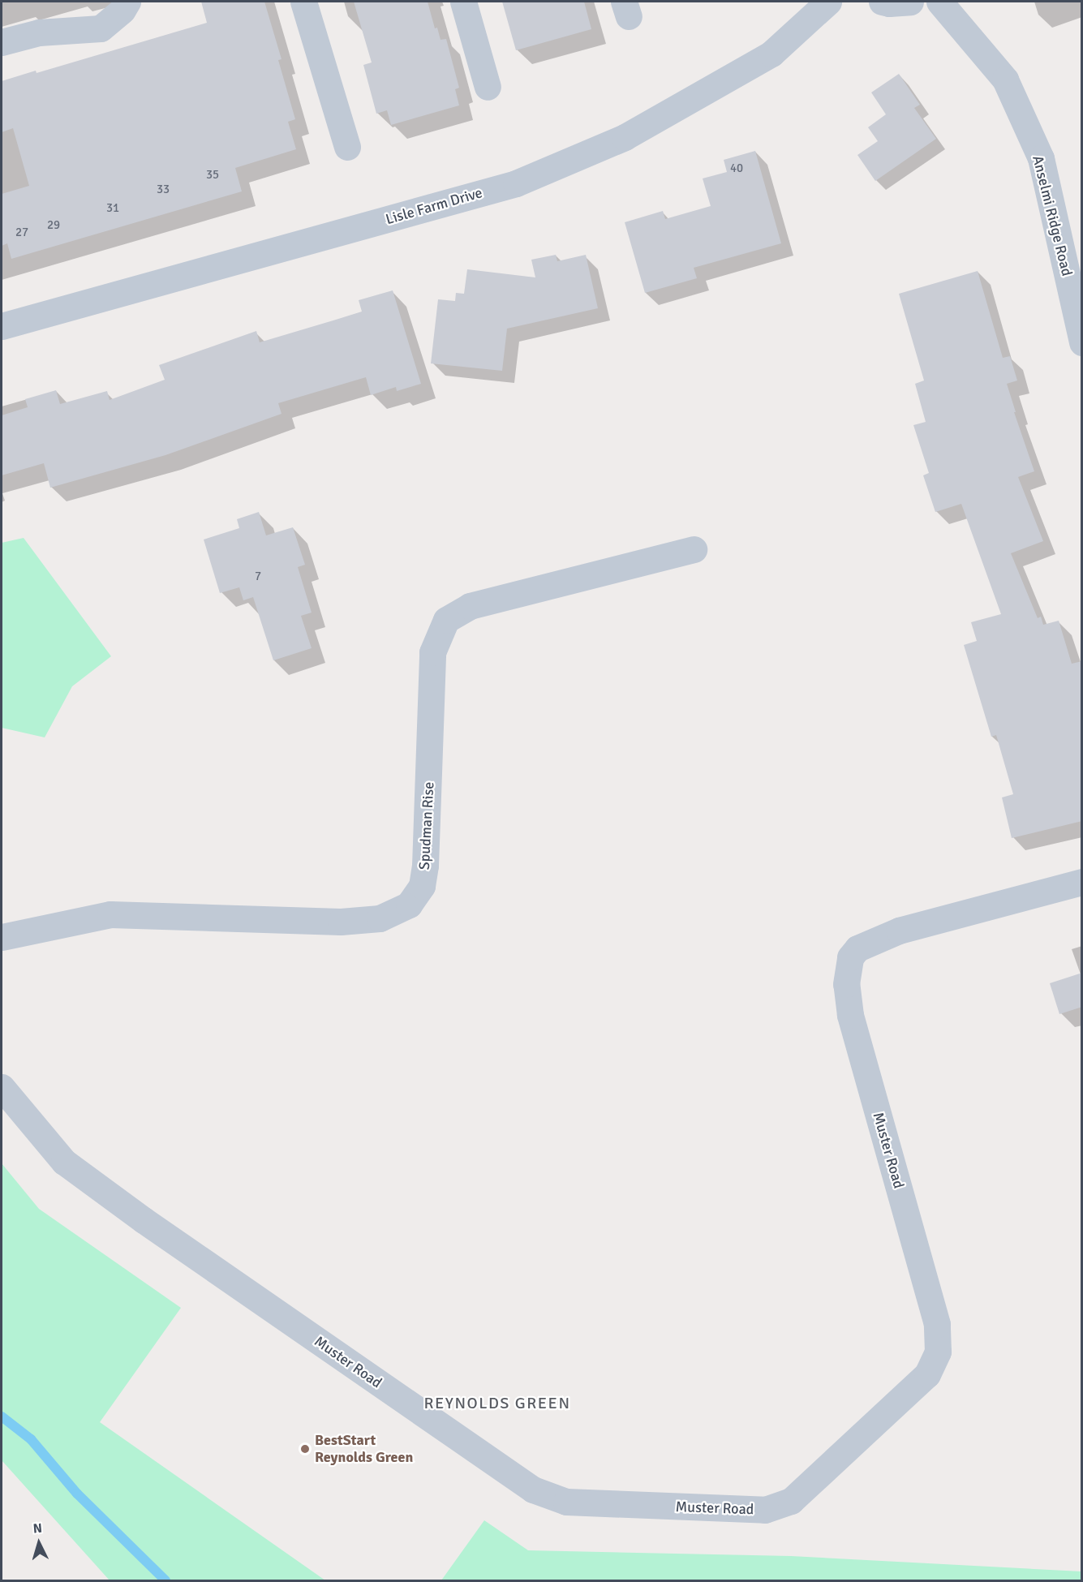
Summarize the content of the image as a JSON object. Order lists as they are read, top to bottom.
{
  "streets": {
    "street": [
      "Lisle Farm Drive",
      "Anselmi Ridge Road",
      "Spudman Rise",
      "Muster Road"
    ]
  },
  "districts": ["REYNOLDS GREEN"],
  "places": ["BestStart Reynolds Green"],
  "house_numbers": [
    "40",
    "35",
    "33",
    "31",
    "29",
    "27",
    "7"
  ],
  "north": "top"
}
